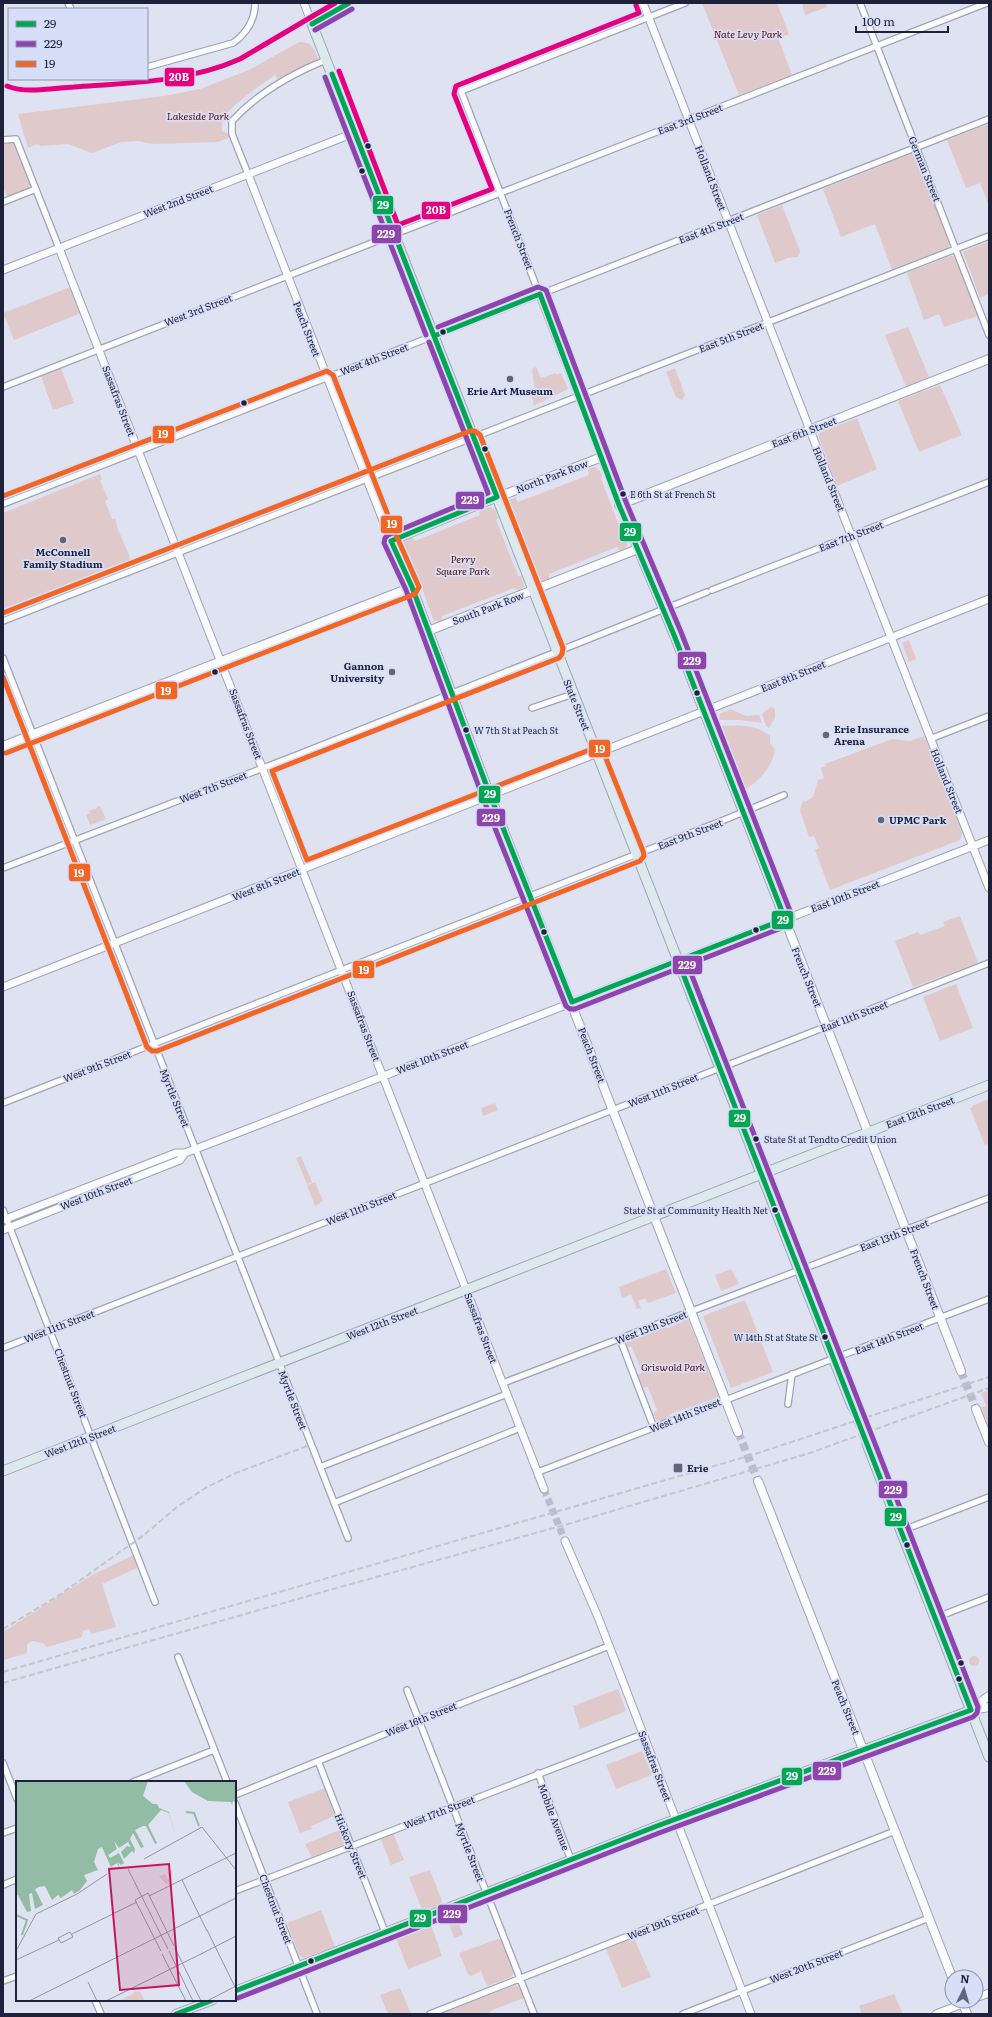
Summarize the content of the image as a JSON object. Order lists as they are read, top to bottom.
{
  "streets": {
    "main road": [
      "French Street",
      "Peach Street",
      "East 6th Street",
      "North Park Row",
      "South Park Row",
      "State Street",
      "East 12th Street",
      "West 12th Street"
    ],
    "street": [
      "East 3rd Street",
      "German Street",
      "Holland Street",
      "West 2nd Street",
      "East 4th Street",
      "West 3rd Street",
      "East 5th Street",
      "West 4th Street",
      "Sassafras Street",
      "East 7th Street",
      "East 8th Street",
      "West 7th Street",
      "East 9th Street",
      "West 8th Street",
      "East 10th Street",
      "East 11th Street",
      "West 10th Street",
      "West 9th Street",
      "West 11th Street",
      "Myrtle Street",
      "East 13th Street",
      "West 13th Street",
      "East 14th Street",
      "Chestnut Street",
      "West 14th Street",
      "West 16th Street",
      "West 17th Street",
      "Mobile Avenue",
      "Hickory Street",
      "West 19th Street",
      "West 20th Street"
    ]
  },
  "crossings": [
    ["East 3rd Street", "German Street"],
    ["East 3rd Street", "Holland Street"],
    ["East 3rd Street", "French Street"],
    ["East 3rd Street", "West 3rd Street"],
    ["East 3rd Street", "State Street"],
    ["German Street", "East 4th Street"],
    ["German Street", "East 5th Street"],
    ["Holland Street", "East 4th Street"],
    ["Holland Street", "French Street"],
    ["Holland Street", "East 5th Street"],
    ["Holland Street", "East 6th Street"],
    ["Holland Street", "East 7th Street"],
    ["Holland Street", "East 8th Street"],
    ["Holland Street", "East 10th Street"],
    ["West 2nd Street", "Peach Street"],
    ["West 2nd Street", "Sassafras Street"],
    ["West 2nd Street", "State Street"],
    ["East 4th Street", "French Street"],
    ["East 4th Street", "West 4th Street"],
    ["East 4th Street", "State Street"],
    ["French Street", "East 5th Street"],
    ["French Street", "East 6th Street"],
    ["French Street", "North Park Row"],
    ["French Street", "East 7th Street"],
    ["French Street", "South Park Row"],
    ["French Street", "East 8th Street"],
    ["French Street", "East 9th Street"],
    ["French Street", "East 10th Street"],
    ["French Street", "East 11th Street"],
    ["French Street", "East 12th Street"],
    ["French Street", "East 13th Street"],
    ["French Street", "East 14th Street"],
    ["West 3rd Street", "Peach Street"],
    ["West 3rd Street", "Sassafras Street"],
    ["West 3rd Street", "State Street"],
    ["Peach Street", "East 5th Street"],
    ["Peach Street", "West 4th Street"],
    ["Peach Street", "North Park Row"],
    ["Peach Street", "South Park Row"],
    ["Peach Street", "State Street"],
    ["Peach Street", "West 7th Street"],
    ["Peach Street", "West 8th Street"],
    ["Peach Street", "West 10th Street"],
    ["Peach Street", "West 9th Street"],
    ["Peach Street", "West 11th Street"],
    ["Peach Street", "West 12th Street"],
    ["Peach Street", "West 13th Street"],
    ["Peach Street", "West 14th Street"],
    ["Peach Street", "West 19th Street"],
    ["Peach Street", "West 20th Street"],
    ["East 5th Street", "Sassafras Street"],
    ["East 5th Street", "State Street"],
    ["West 4th Street", "Sassafras Street"],
    ["West 4th Street", "State Street"],
    ["Sassafras Street", "West 7th Street"],
    ["Sassafras Street", "West 8th Street"],
    ["Sassafras Street", "West 10th Street"],
    ["Sassafras Street", "West 9th Street"],
    ["Sassafras Street", "West 11th Street"],
    ["Sassafras Street", "West 12th Street"],
    ["Sassafras Street", "West 13th Street"],
    ["Sassafras Street", "West 14th Street"],
    ["Sassafras Street", "West 16th Street"],
    ["Sassafras Street", "West 17th Street"],
    ["Sassafras Street", "West 19th Street"],
    ["Sassafras Street", "West 20th Street"],
    ["North Park Row", "State Street"],
    ["East 7th Street", "State Street"],
    ["East 7th Street", "West 7th Street"],
    ["South Park Row", "State Street"],
    ["East 8th Street", "State Street"],
    ["East 8th Street", "West 8th Street"],
    ["State Street", "West 7th Street"],
    ["State Street", "East 9th Street"],
    ["State Street", "West 8th Street"],
    ["State Street", "East 10th Street"],
    ["State Street", "East 11th Street"],
    ["State Street", "West 10th Street"],
    ["State Street", "West 9th Street"],
    ["State Street", "West 11th Street"],
    ["State Street", "East 12th Street"],
    ["State Street", "East 13th Street"],
    ["State Street", "West 12th Street"],
    ["State Street", "West 13th Street"],
    ["State Street", "East 14th Street"],
    ["State Street", "West 14th Street"],
    ["West 7th Street", "Myrtle Street"],
    ["East 9th Street", "West 9th Street"],
    ["West 8th Street", "Myrtle Street"],
    ["East 10th Street", "West 10th Street"],
    ["East 11th Street", "West 11th Street"],
    ["West 10th Street", "Myrtle Street"],
    ["West 10th Street", "Chestnut Street"],
    ["West 9th Street", "Myrtle Street"],
    ["West 11th Street", "Myrtle Street"],
    ["West 11th Street", "Chestnut Street"],
    ["Myrtle Street", "West 12th Street"],
    ["Myrtle Street", "West 16th Street"],
    ["Myrtle Street", "West 17th Street"],
    ["Myrtle Street", "West 19th Street"],
    ["East 12th Street", "West 12th Street"],
    ["East 13th Street", "West 13th Street"],
    ["West 12th Street", "Chestnut Street"],
    ["East 14th Street", "West 14th Street"],
    ["Chestnut Street", "West 17th Street"],
    ["West 16th Street", "Hickory Street"],
    ["West 17th Street", "Mobile Avenue"],
    ["West 17th Street", "Hickory Street"]
  ],
  "parks": [
    "Nate Levy Park",
    "Lakeside Park",
    "Perry Square Park",
    "Griswold Park"
  ],
  "places": {
    "other": [
      "Erie Art Museum",
      "E 6th St at French St",
      "McConnell Family Stadium",
      "Gannon University",
      "W 7th St at Peach St",
      "Erie Insurance Arena",
      "UPMC Park",
      "State St at Tendto Credit Union",
      "State St at Community Health Net",
      "W 14th St at State St"
    ],
    "transit": ["Erie"]
  },
  "lines": [
    "transit line 29",
    "transit line 20B",
    "transit line 229",
    "transit line 19"
  ],
  "legend": ["29", "229", "19"],
  "scale_bar": "100 m",
  "north": "top"
}
